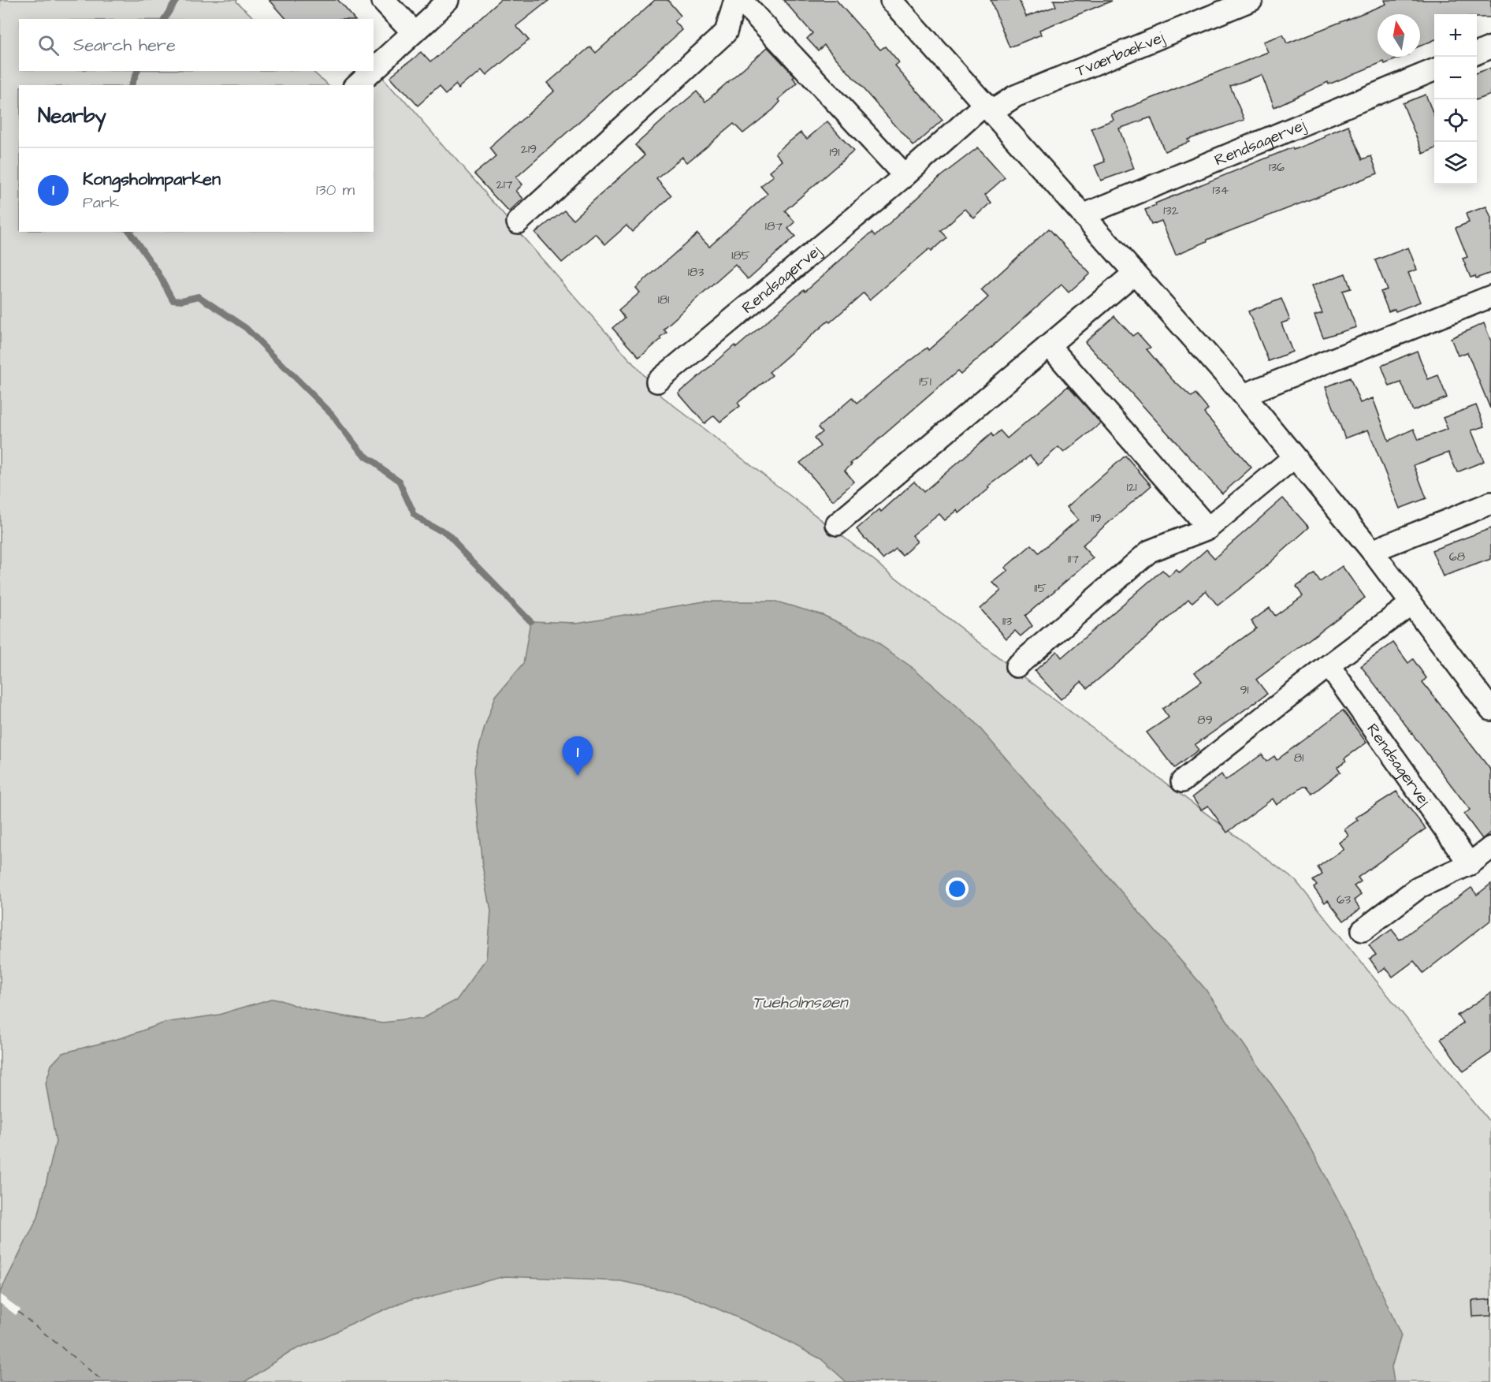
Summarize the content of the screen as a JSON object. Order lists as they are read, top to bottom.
{
  "streets": {
    "street": ["Tværbækvej", "Rendsagervej"]
  },
  "crossings": [
    ["Tværbækvej", "Rendsagervej"]
  ],
  "water": ["Tueholmsøen"],
  "house_numbers": [
    "219",
    "191",
    "136",
    "217",
    "134",
    "132",
    "187",
    "185",
    "183",
    "181",
    "151",
    "121",
    "119",
    "68",
    "117",
    "115",
    "113",
    "91",
    "89",
    "81",
    "63"
  ],
  "north": "top",
  "page": {
    "map_buttons": ["+", "−"],
    "search": "Search here",
    "heading": "Nearby",
    "list": [
      {
        "mark": "1",
        "name": "Kongsholmparken",
        "note": "Park",
        "value": "130 m"
      }
    ],
    "pins": "1"
  }
}
